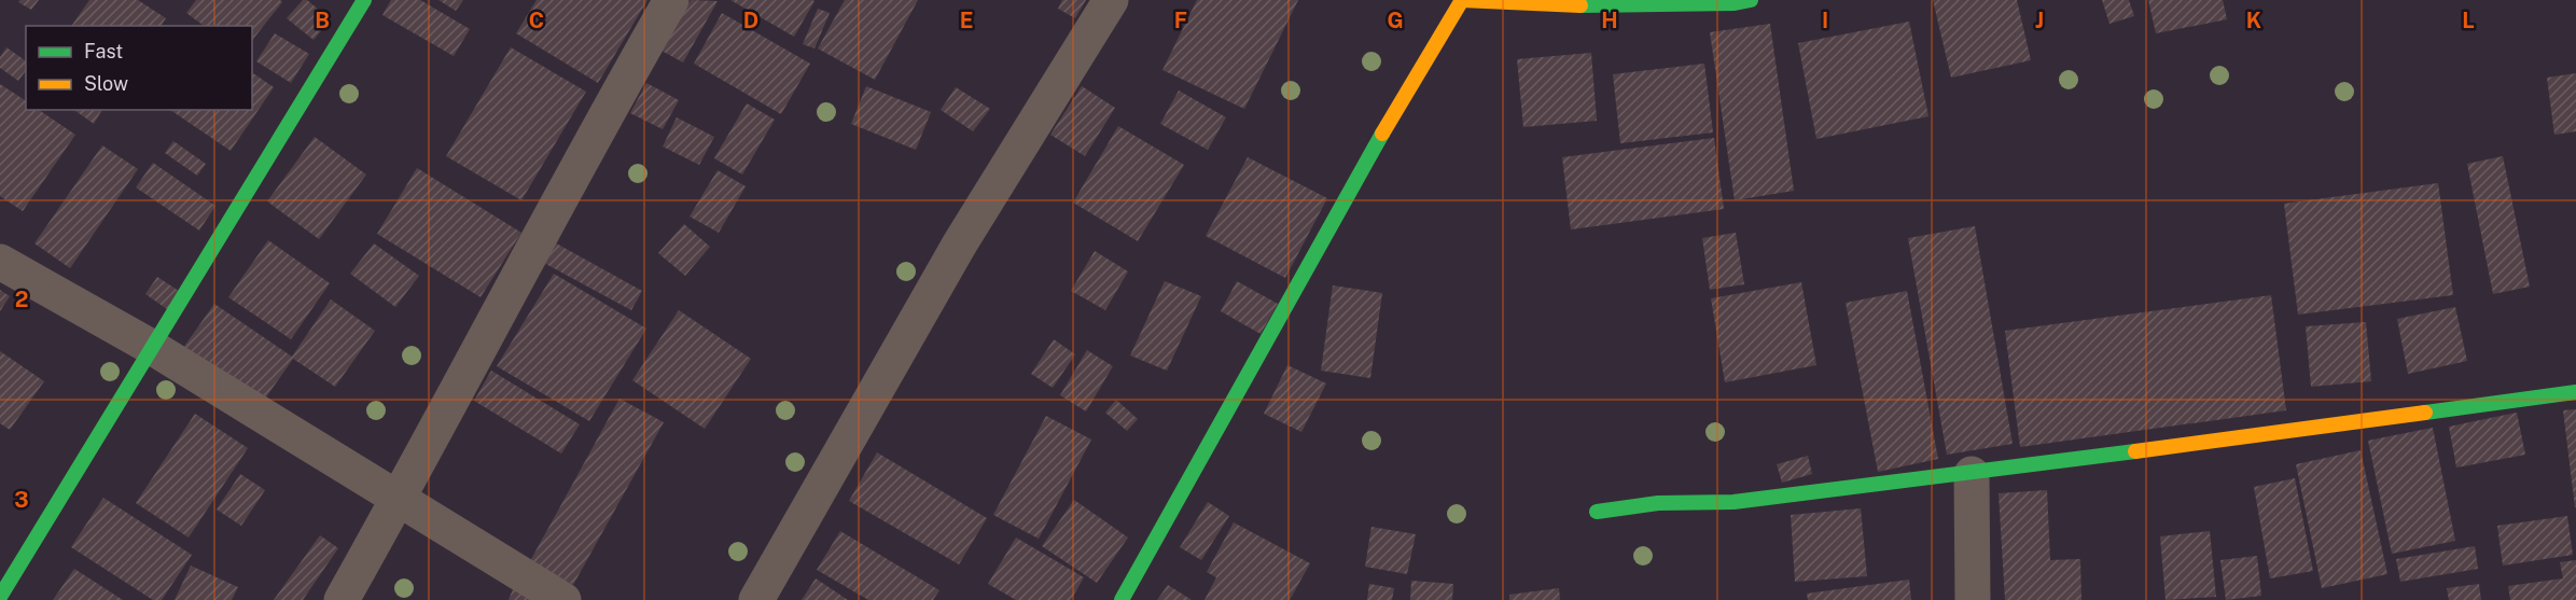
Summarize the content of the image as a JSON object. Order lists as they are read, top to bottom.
{
  "legend": ["Fast", "Slow"],
  "grid": {
    "columns": [
      "B",
      "C",
      "D",
      "E",
      "F",
      "G",
      "H",
      "I",
      "J",
      "K",
      "L"
    ],
    "rows": ["2", "3"]
  }
}
